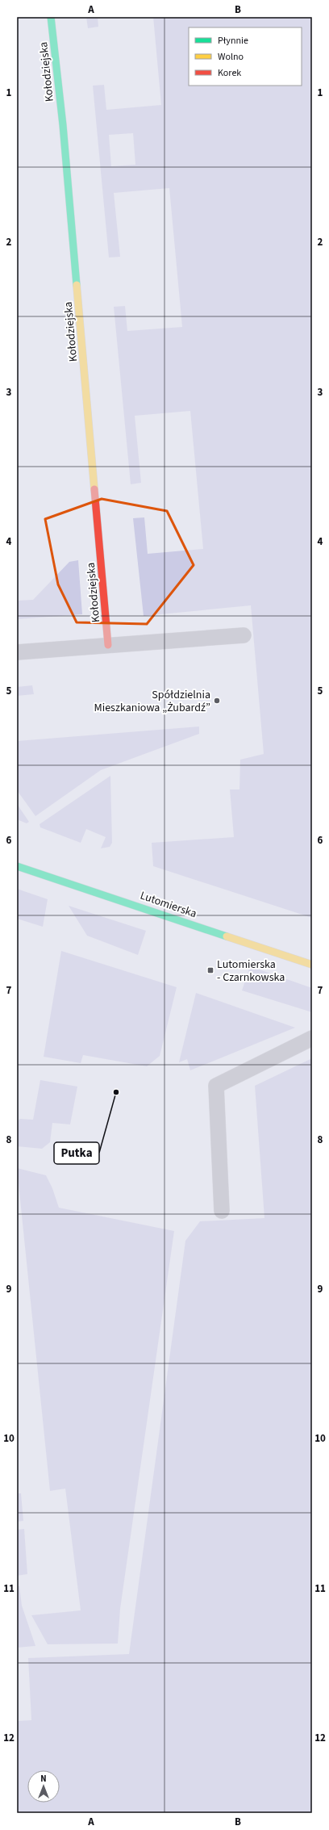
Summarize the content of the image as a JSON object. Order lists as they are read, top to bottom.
{
  "streets": {
    "street": ["Kołodziejska", "Lutomierska"]
  },
  "places": {
    "other": ["Spółdzielnia Mieszkaniowa „Żubardź”", "Putka"],
    "transit": ["Lutomierska - Czarnkowska"]
  },
  "legend": ["Płynnie", "Wolno", "Korek"],
  "north": "top",
  "grid": {
    "columns": ["A", "B"],
    "rows": [
      "1",
      "2",
      "3",
      "4",
      "5",
      "6",
      "7",
      "8",
      "9",
      "10",
      "11",
      "12"
    ]
  }
}
